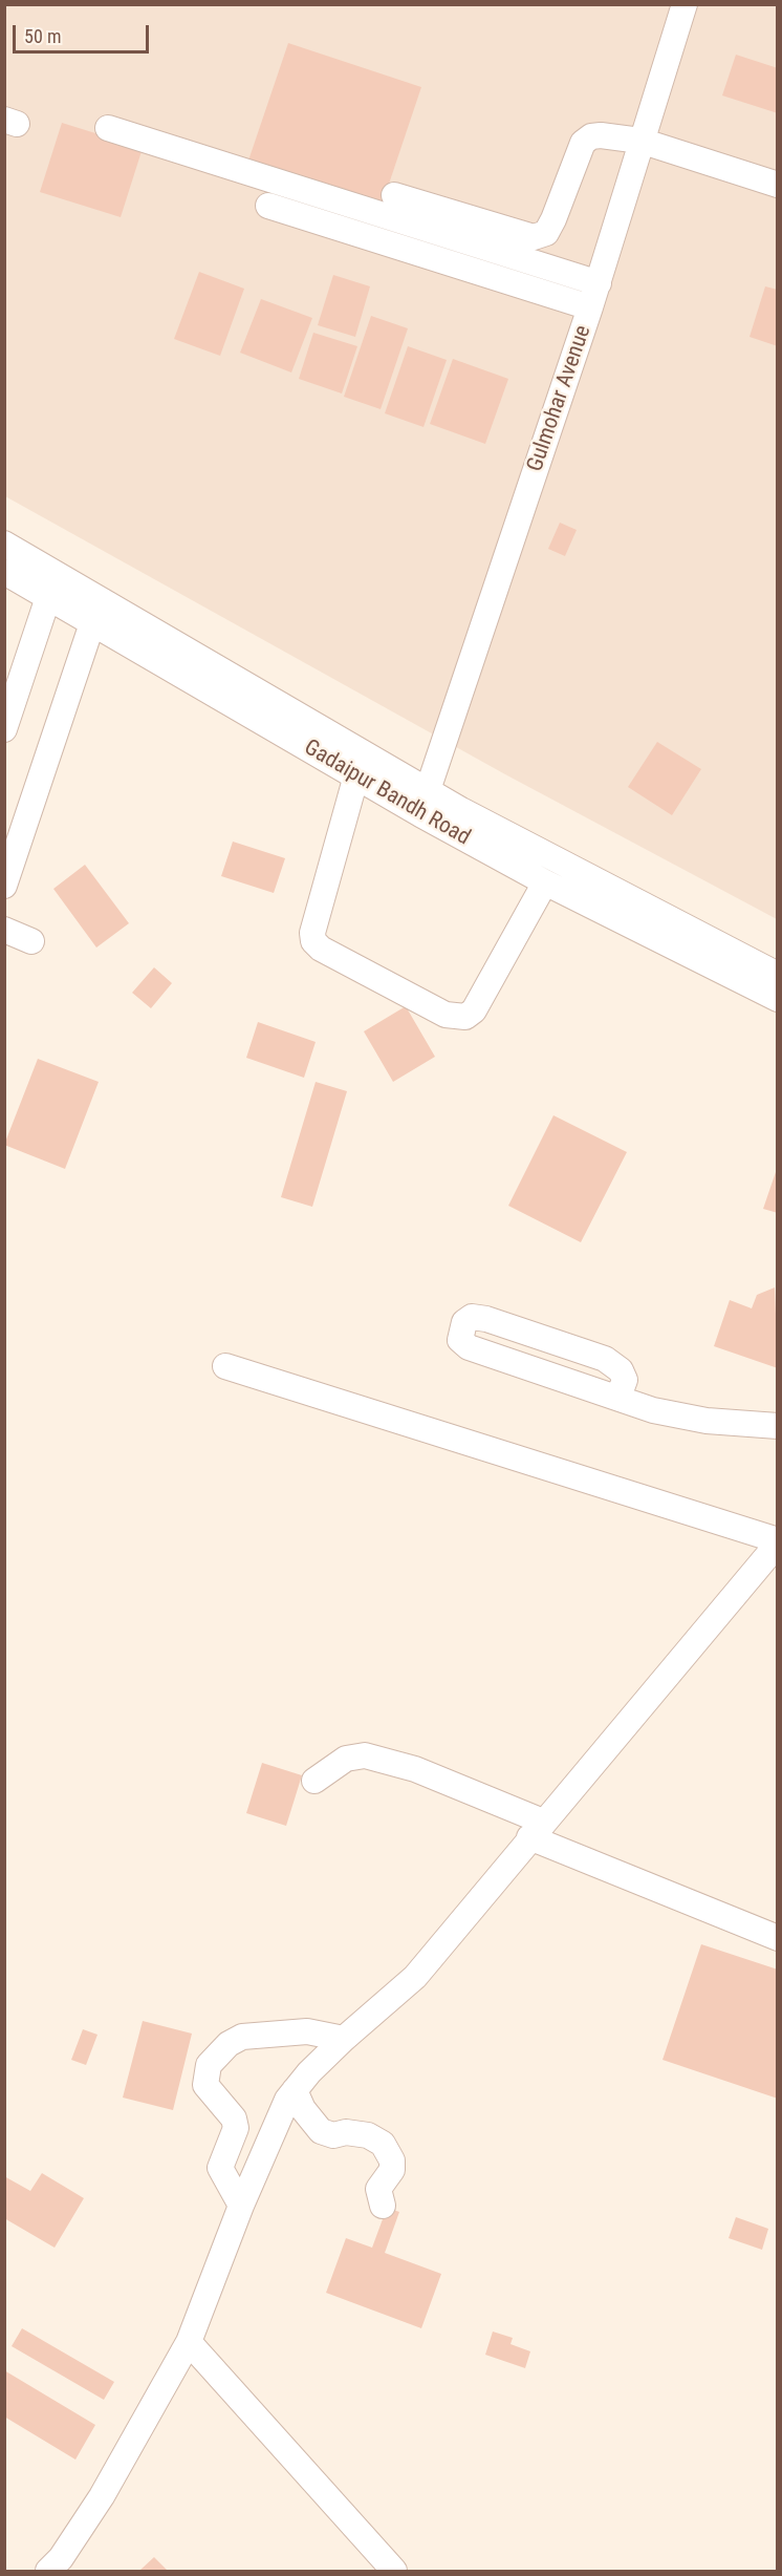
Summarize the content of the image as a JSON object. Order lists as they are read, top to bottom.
{
  "streets": {
    "street": ["Gulmohar Avenue", "Gadaipur Bandh Road"]
  },
  "scale_bar": "50 m"
}
